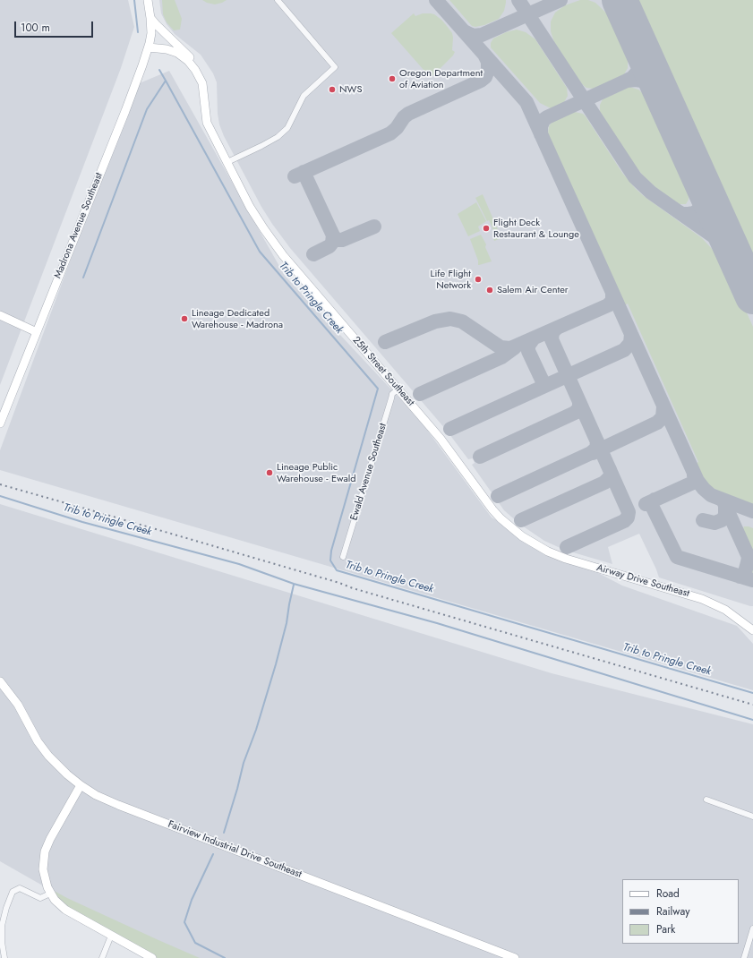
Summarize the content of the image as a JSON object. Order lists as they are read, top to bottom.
{
  "streets": {
    "street": [
      "Madrona Avenue Southeast",
      "25th Street Southeast",
      "Ewald Avenue Southeast",
      "Airway Drive Southeast",
      "Fairview Industrial Drive Southeast"
    ]
  },
  "crossings": [
    ["Madrona Avenue Southeast", "25th Street Southeast"],
    ["25th Street Southeast", "Ewald Avenue Southeast"],
    ["25th Street Southeast", "Airway Drive Southeast"]
  ],
  "water": ["Trib to Pringle Creek"],
  "places": [
    "Oregon Department of Aviation",
    "NWS",
    "Flight Deck Restaurant & Lounge",
    "Life Flight Network",
    "Salem Air Center",
    "Lineage Dedicated Warehouse - Madrona",
    "Lineage Public Warehouse - Ewald"
  ],
  "legend": ["Road", "Railway", "Park"],
  "scale_bar": "100 m"
}
